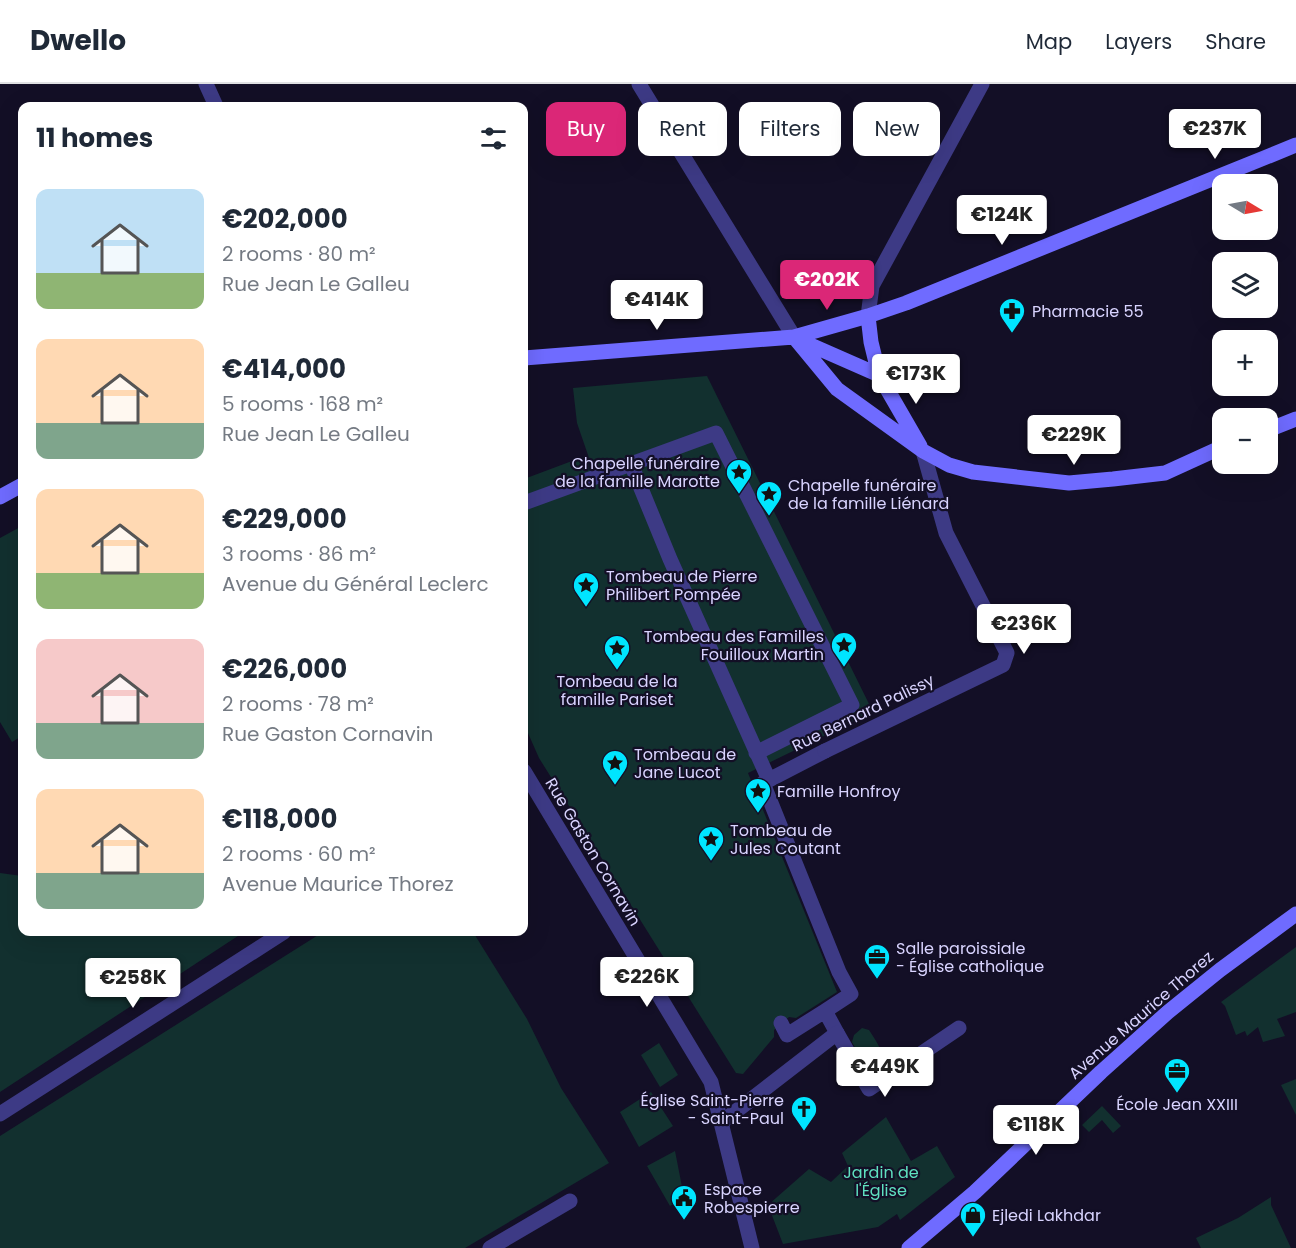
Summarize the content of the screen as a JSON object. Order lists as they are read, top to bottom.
{
  "streets": {
    "main road": ["Avenue Maurice Thorez"],
    "street": ["Rue Bernard Palissy", "Rue Gaston Cornavin"]
  },
  "parks": ["Jardin de l'Église"],
  "places": {
    "pharmacy": ["Pharmacie 55"],
    "place": [
      "Chapelle funéraire de la famille Marotte",
      "Chapelle funéraire de la famille Liénard",
      "Tombeau de Pierre Philibert Pompée",
      "Tombeau des Familles Fouilloux Martin",
      "Tombeau de la famille Pariset",
      "Tombeau de Jane Lucot",
      "Famille Honfroy",
      "Tombeau de Jules Coutant"
    ],
    "office": ["Salle paroissiale - Église catholique", "École Jean XXIII"],
    "church": ["Église Saint-Pierre - Saint-Paul"],
    "public building": ["Espace Robespierre"],
    "shop": ["Ejledi Lakhdar"]
  },
  "north": "right",
  "page": {
    "header": "Dwello",
    "nav": ["Map", "Layers", "Share"],
    "chip": [
      "Buy",
      "Rent",
      "Filters",
      "New"
    ],
    "heading": "11 homes",
    "price": [
      "€237K",
      "€124K",
      "€202K",
      "€414K",
      "€173K",
      "€229K",
      "€236K",
      "€226K",
      "€258K",
      "€449K",
      "€118K"
    ],
    "map_buttons": ["+", "−"],
    "list": [
      {
        "name": "€202,000",
        "note": "2 rooms · 80 m² · Rue Jean Le Galleu"
      },
      {
        "name": "€414,000",
        "note": "5 rooms · 168 m² · Rue Jean Le Galleu"
      },
      {
        "name": "€229,000",
        "note": "3 rooms · 86 m² · Avenue du Général Leclerc"
      },
      {
        "name": "€226,000",
        "note": "2 rooms · 78 m² · Rue Gaston Cornavin"
      },
      {
        "name": "€118,000",
        "note": "2 rooms · 60 m² · Avenue Maurice Thorez"
      }
    ]
  }
}
